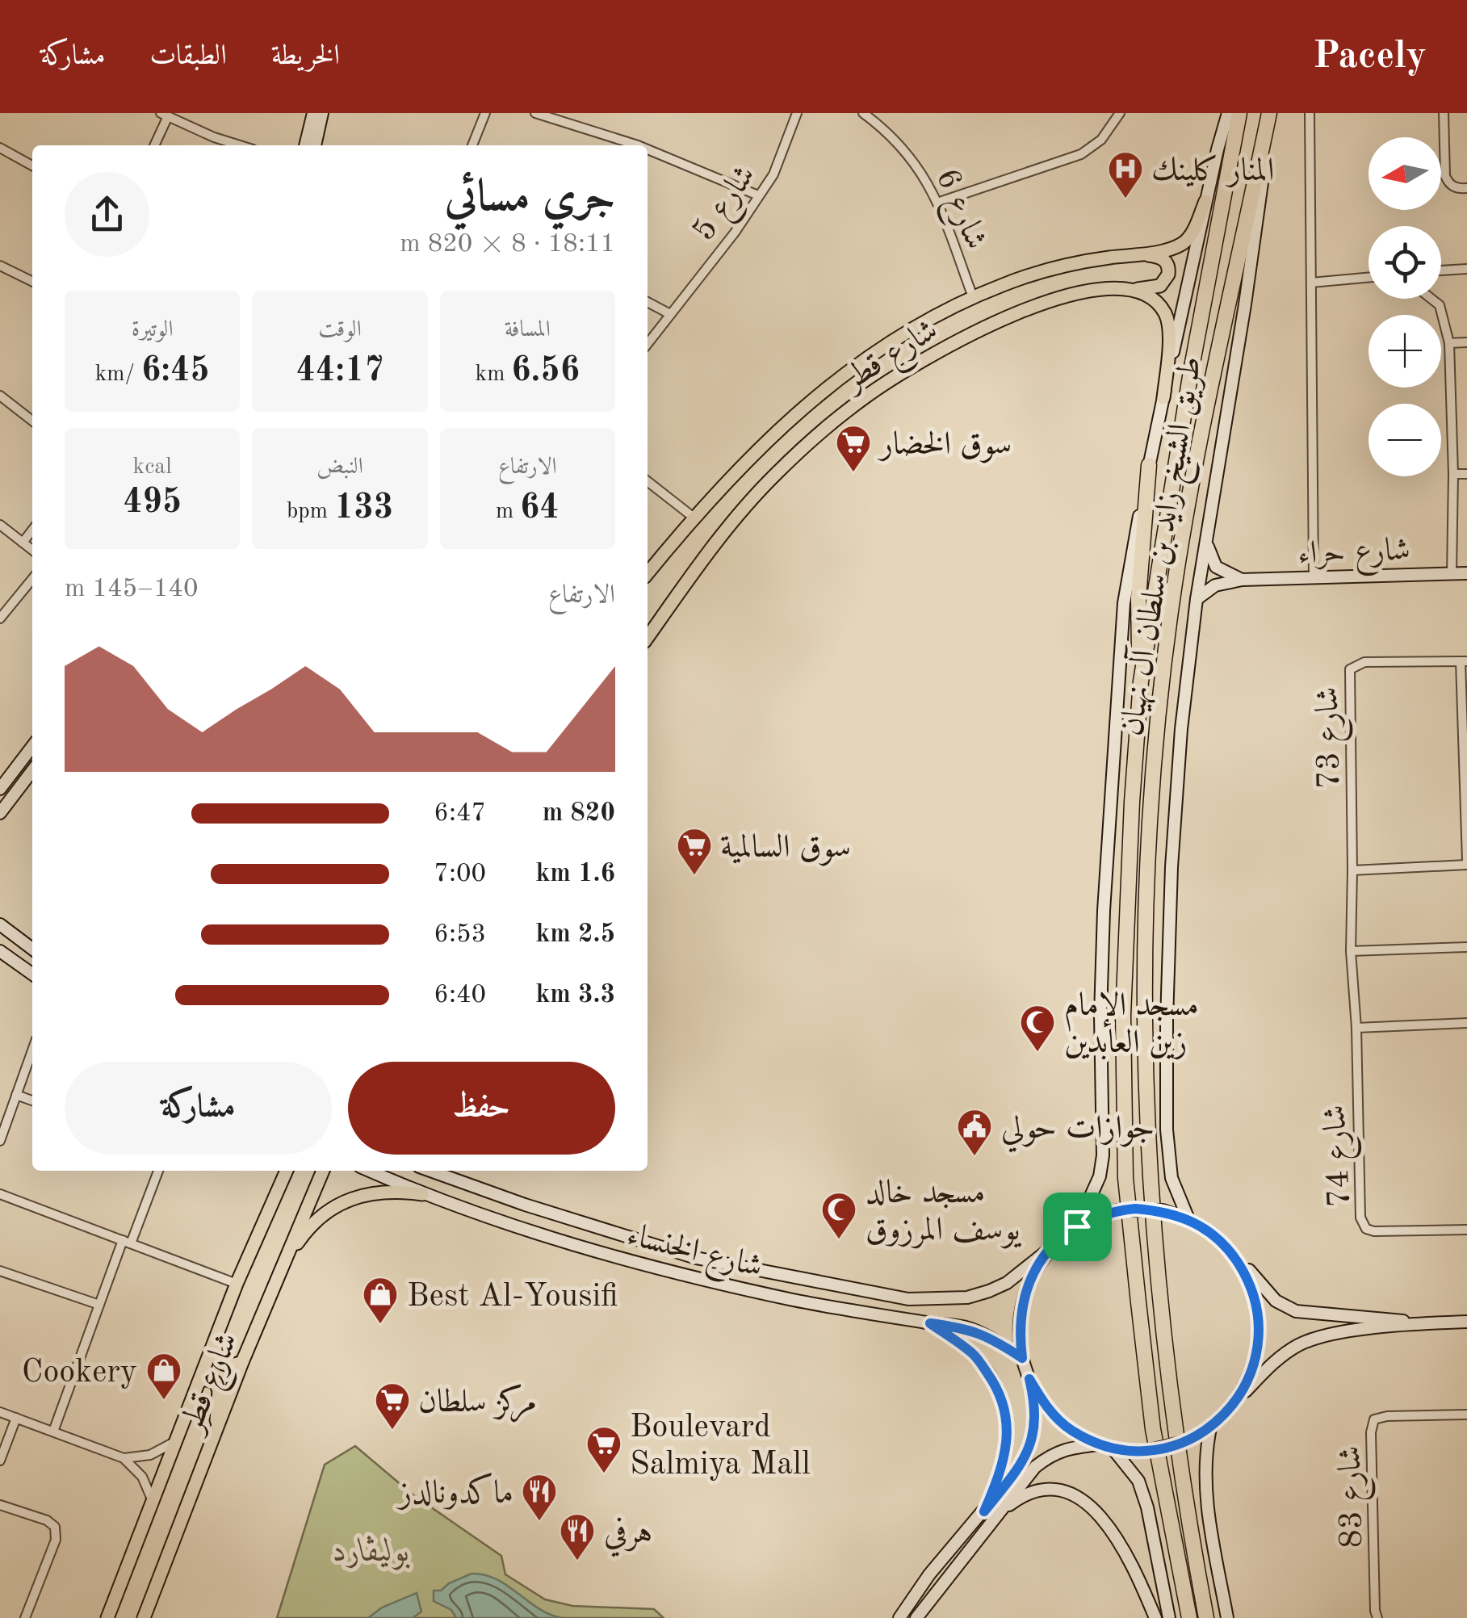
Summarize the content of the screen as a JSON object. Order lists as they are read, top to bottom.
{
  "streets": {
    "highway": ["طريق الشيخ زايد بن سلطان آل نهيان"],
    "main road": ["شارع قطر", "شارع حراء", "شارع الخنساء"],
    "street": [
      "شارع 5",
      "شارع 6",
      "شارع 73",
      "شارع 74",
      "شارع 83"
    ]
  },
  "crossings": [
    ["شارع 6", "شارع قطر"],
    ["شارع 73", "شارع 74"]
  ],
  "parks": ["بوليڤارد"],
  "places": {
    "hospital": ["المنار كلينك"],
    "supermarket": [
      "سوق الخضار",
      "سوق السالمية",
      "مركز سلطان",
      "Boulevard Salmiya Mall"
    ],
    "mosque": ["مسجد الإمام زين العابدين", "مسجد خالد يوسف المرزوق"],
    "public building": ["جوازات حولي"],
    "shop": ["Best Al-Yousifi", "Cookery"],
    "restaurant": ["ماكدونالدز", "هرفي"]
  },
  "north": "left",
  "page": {
    "header": "Pacely",
    "nav": ["الخريطة", "الطبقات", "مشاركة"],
    "map_buttons": ["+", "−"],
    "heading": ["جري مسائي", "18:11 · 8 × 820 m"],
    "stats": [
      ["المسافة", "6.56 km"],
      ["الوقت", "44:17"],
      ["الوتيرة", "6:45 /km"],
      ["الارتفاع", "64 m"],
      ["النبض", "133 bpm"],
      ["kcal", "495"]
    ],
    "chart": ["الارتفاع", "140–145 m"],
    "list": [
      {
        "name": "820 m",
        "note": "6:47"
      },
      {
        "name": "1.6 km",
        "note": "7:00"
      },
      {
        "name": "2.5 km",
        "note": "6:53"
      },
      {
        "name": "3.3 km",
        "note": "6:40"
      }
    ],
    "buttons": ["حفظ", "مشاركة"]
  }
}
